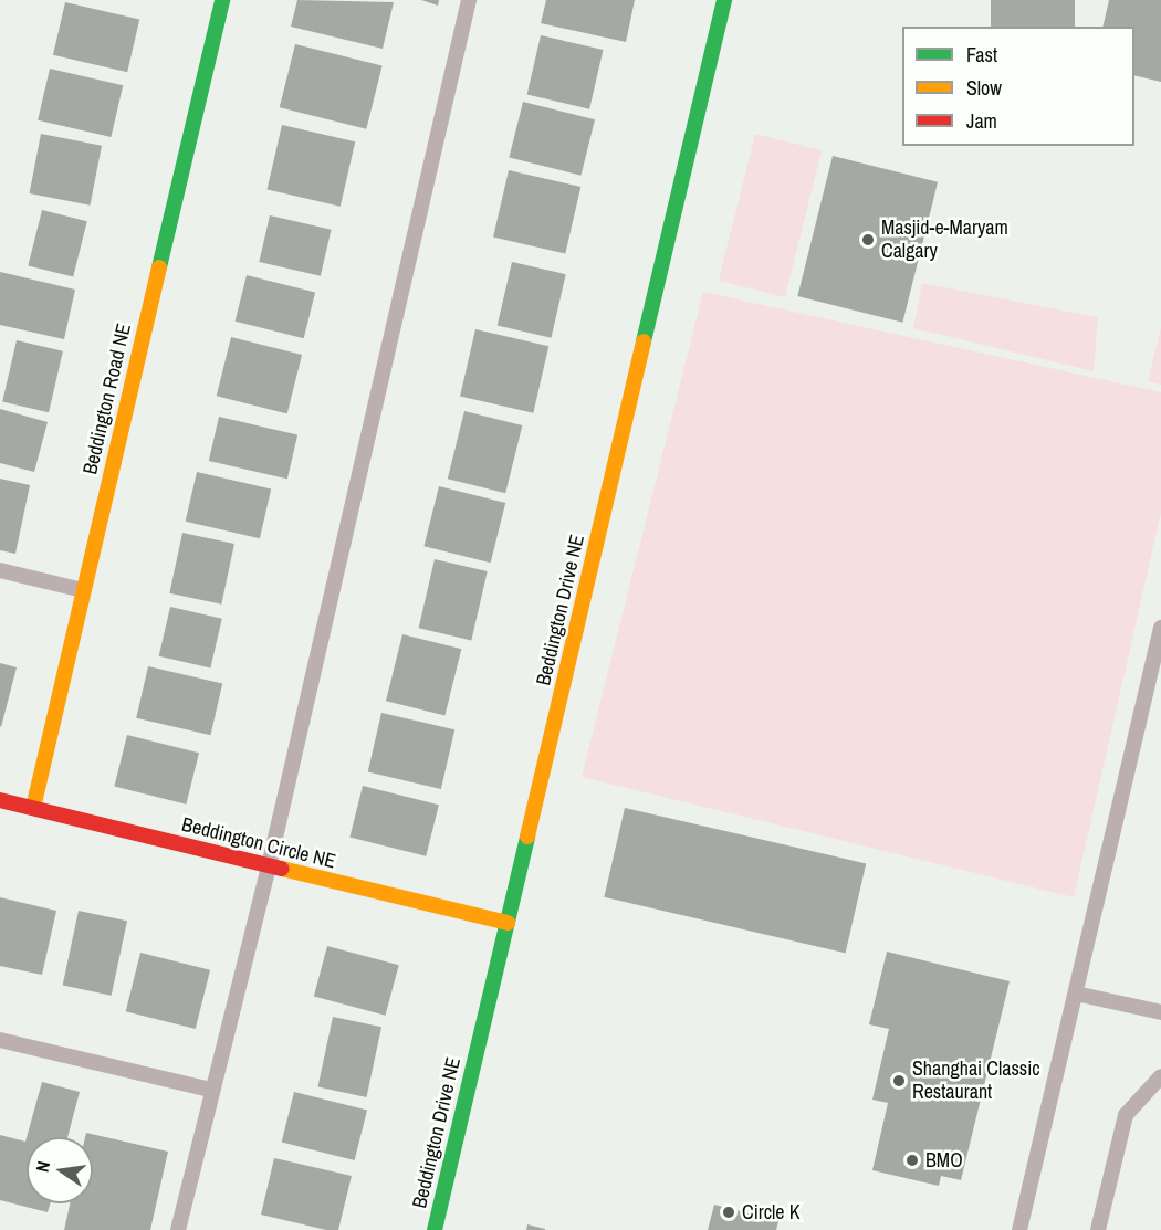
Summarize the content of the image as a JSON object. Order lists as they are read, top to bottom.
{
  "streets": {
    "street": ["Beddington Road NE", "Beddington Drive NE", "Beddington Circle NE"]
  },
  "crossings": [
    ["Beddington Road NE", "Beddington Circle NE"],
    ["Beddington Drive NE", "Beddington Circle NE"]
  ],
  "places": [
    "Masjid-e-Maryam Calgary",
    "Shanghai Classic Restaurant",
    "BMO",
    "Circle K"
  ],
  "legend": ["Fast", "Slow", "Jam"],
  "north": "left"
}
